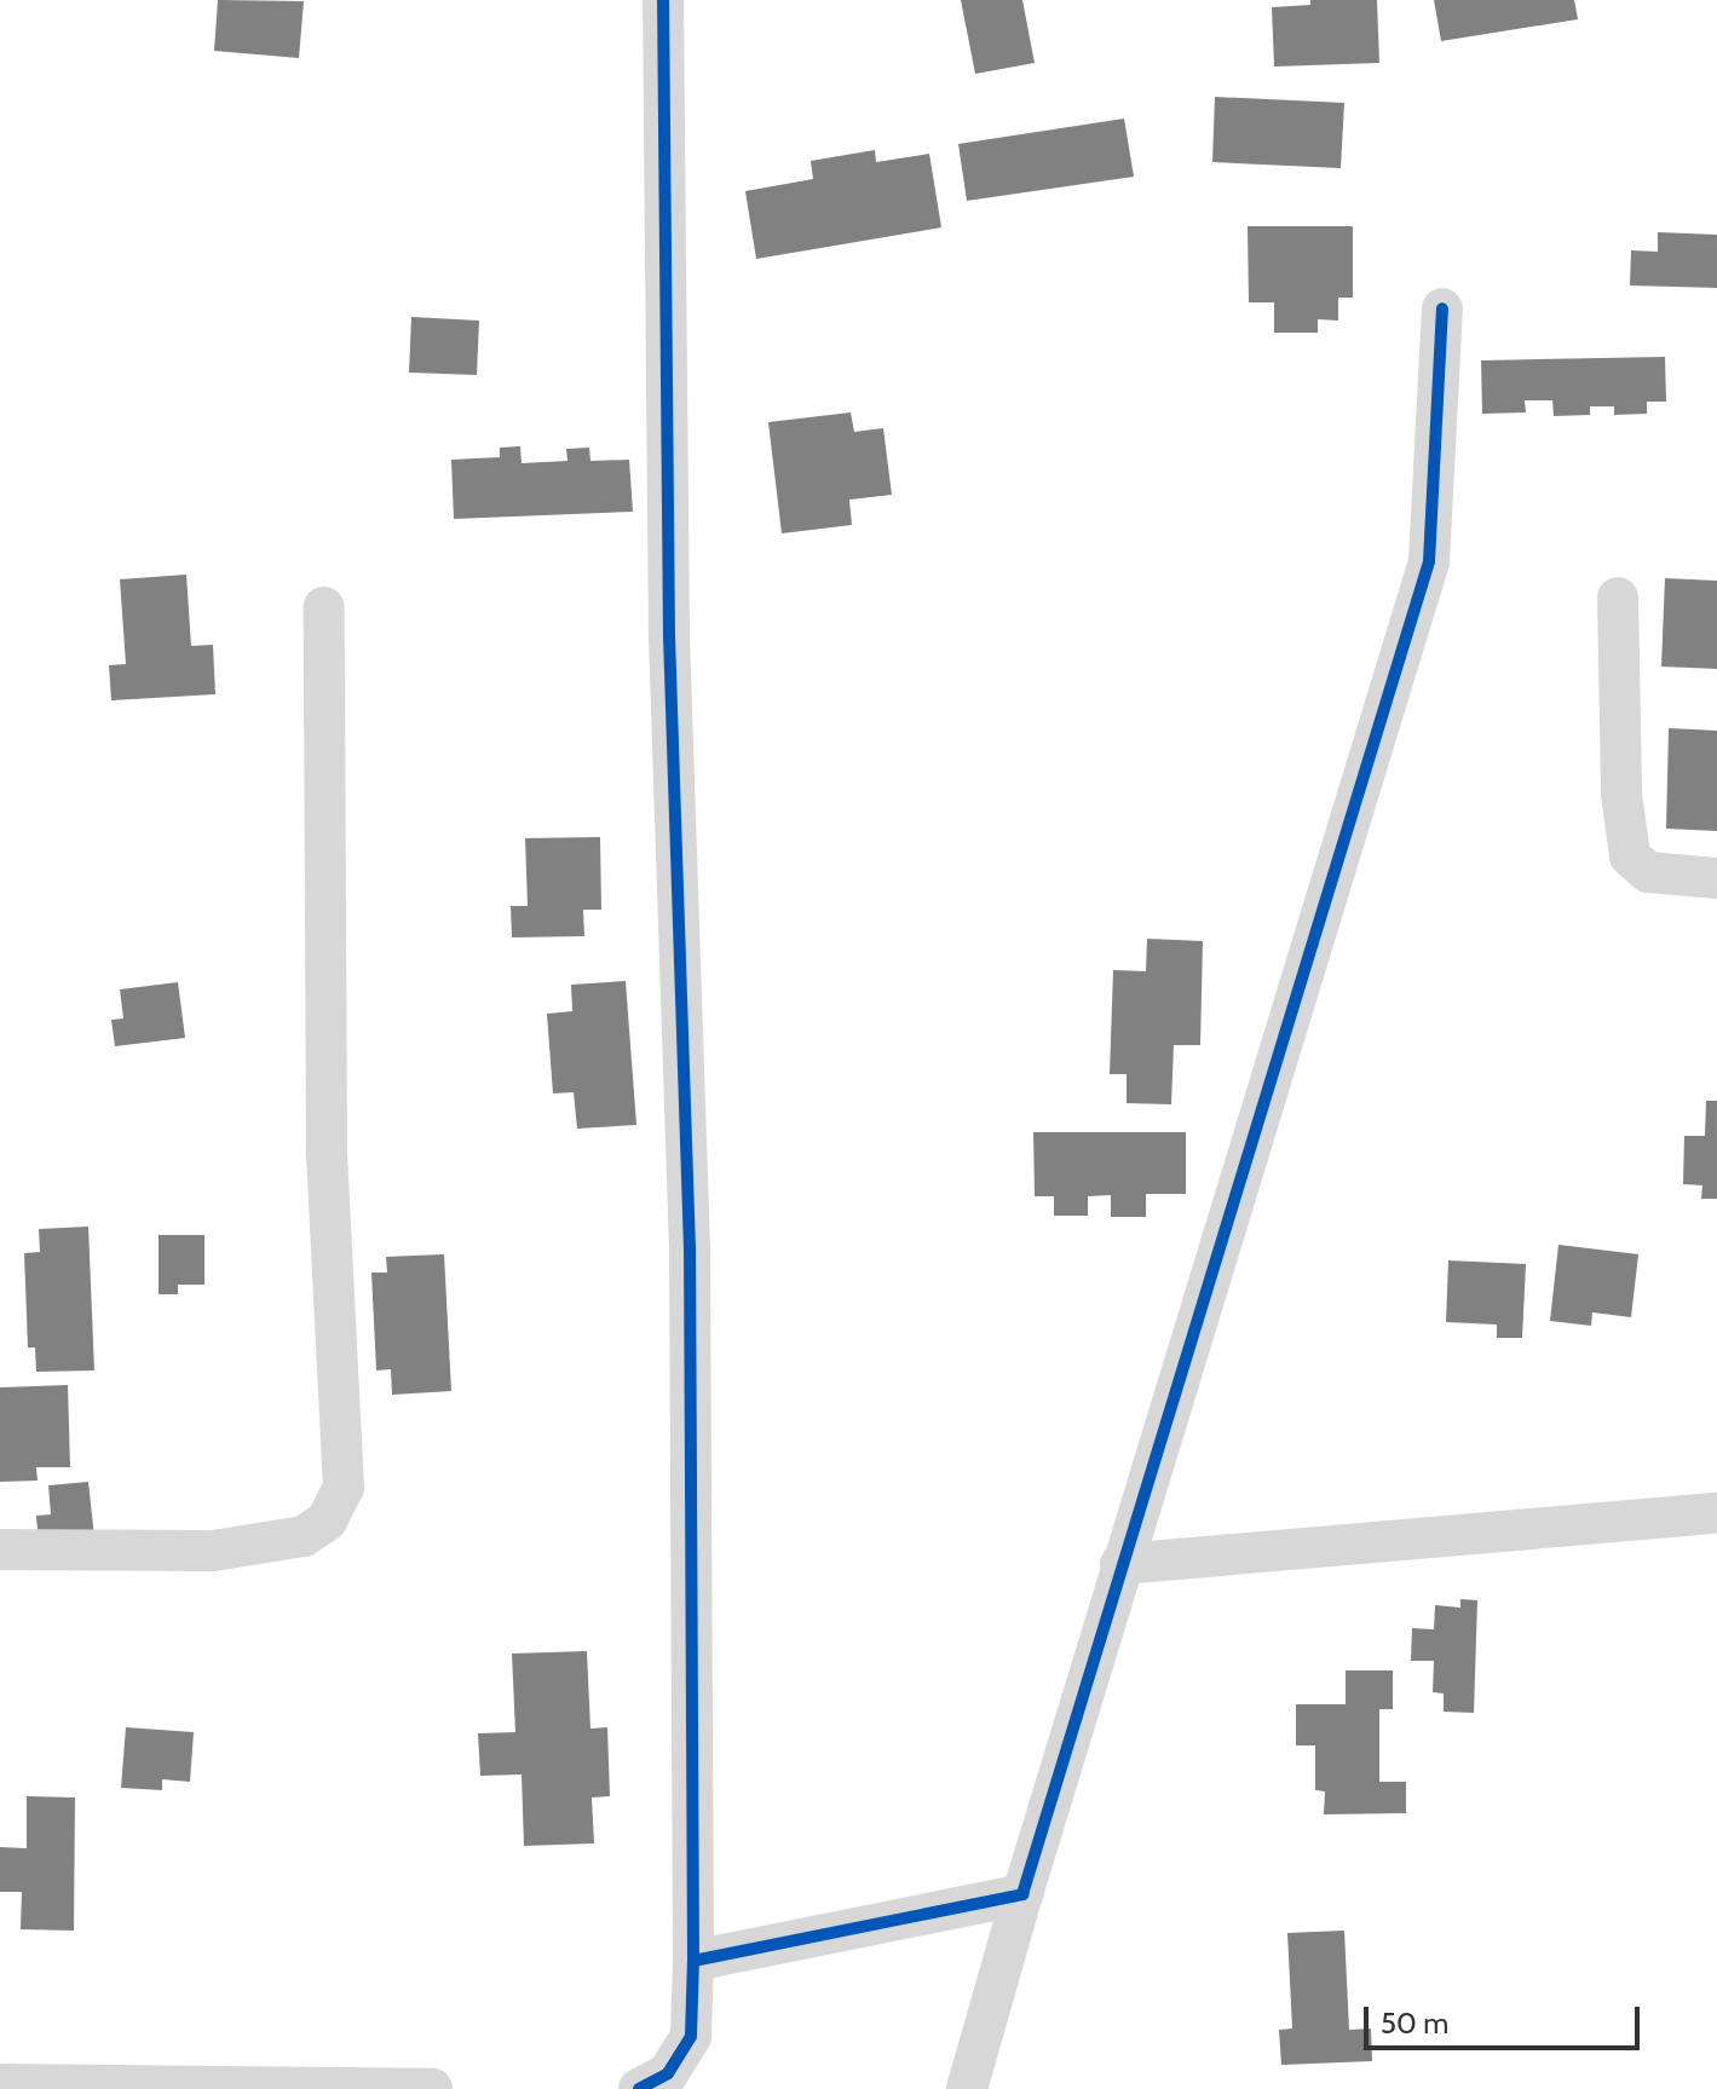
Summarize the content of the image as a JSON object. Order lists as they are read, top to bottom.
{
  "scale_bar": "50 m"
}
